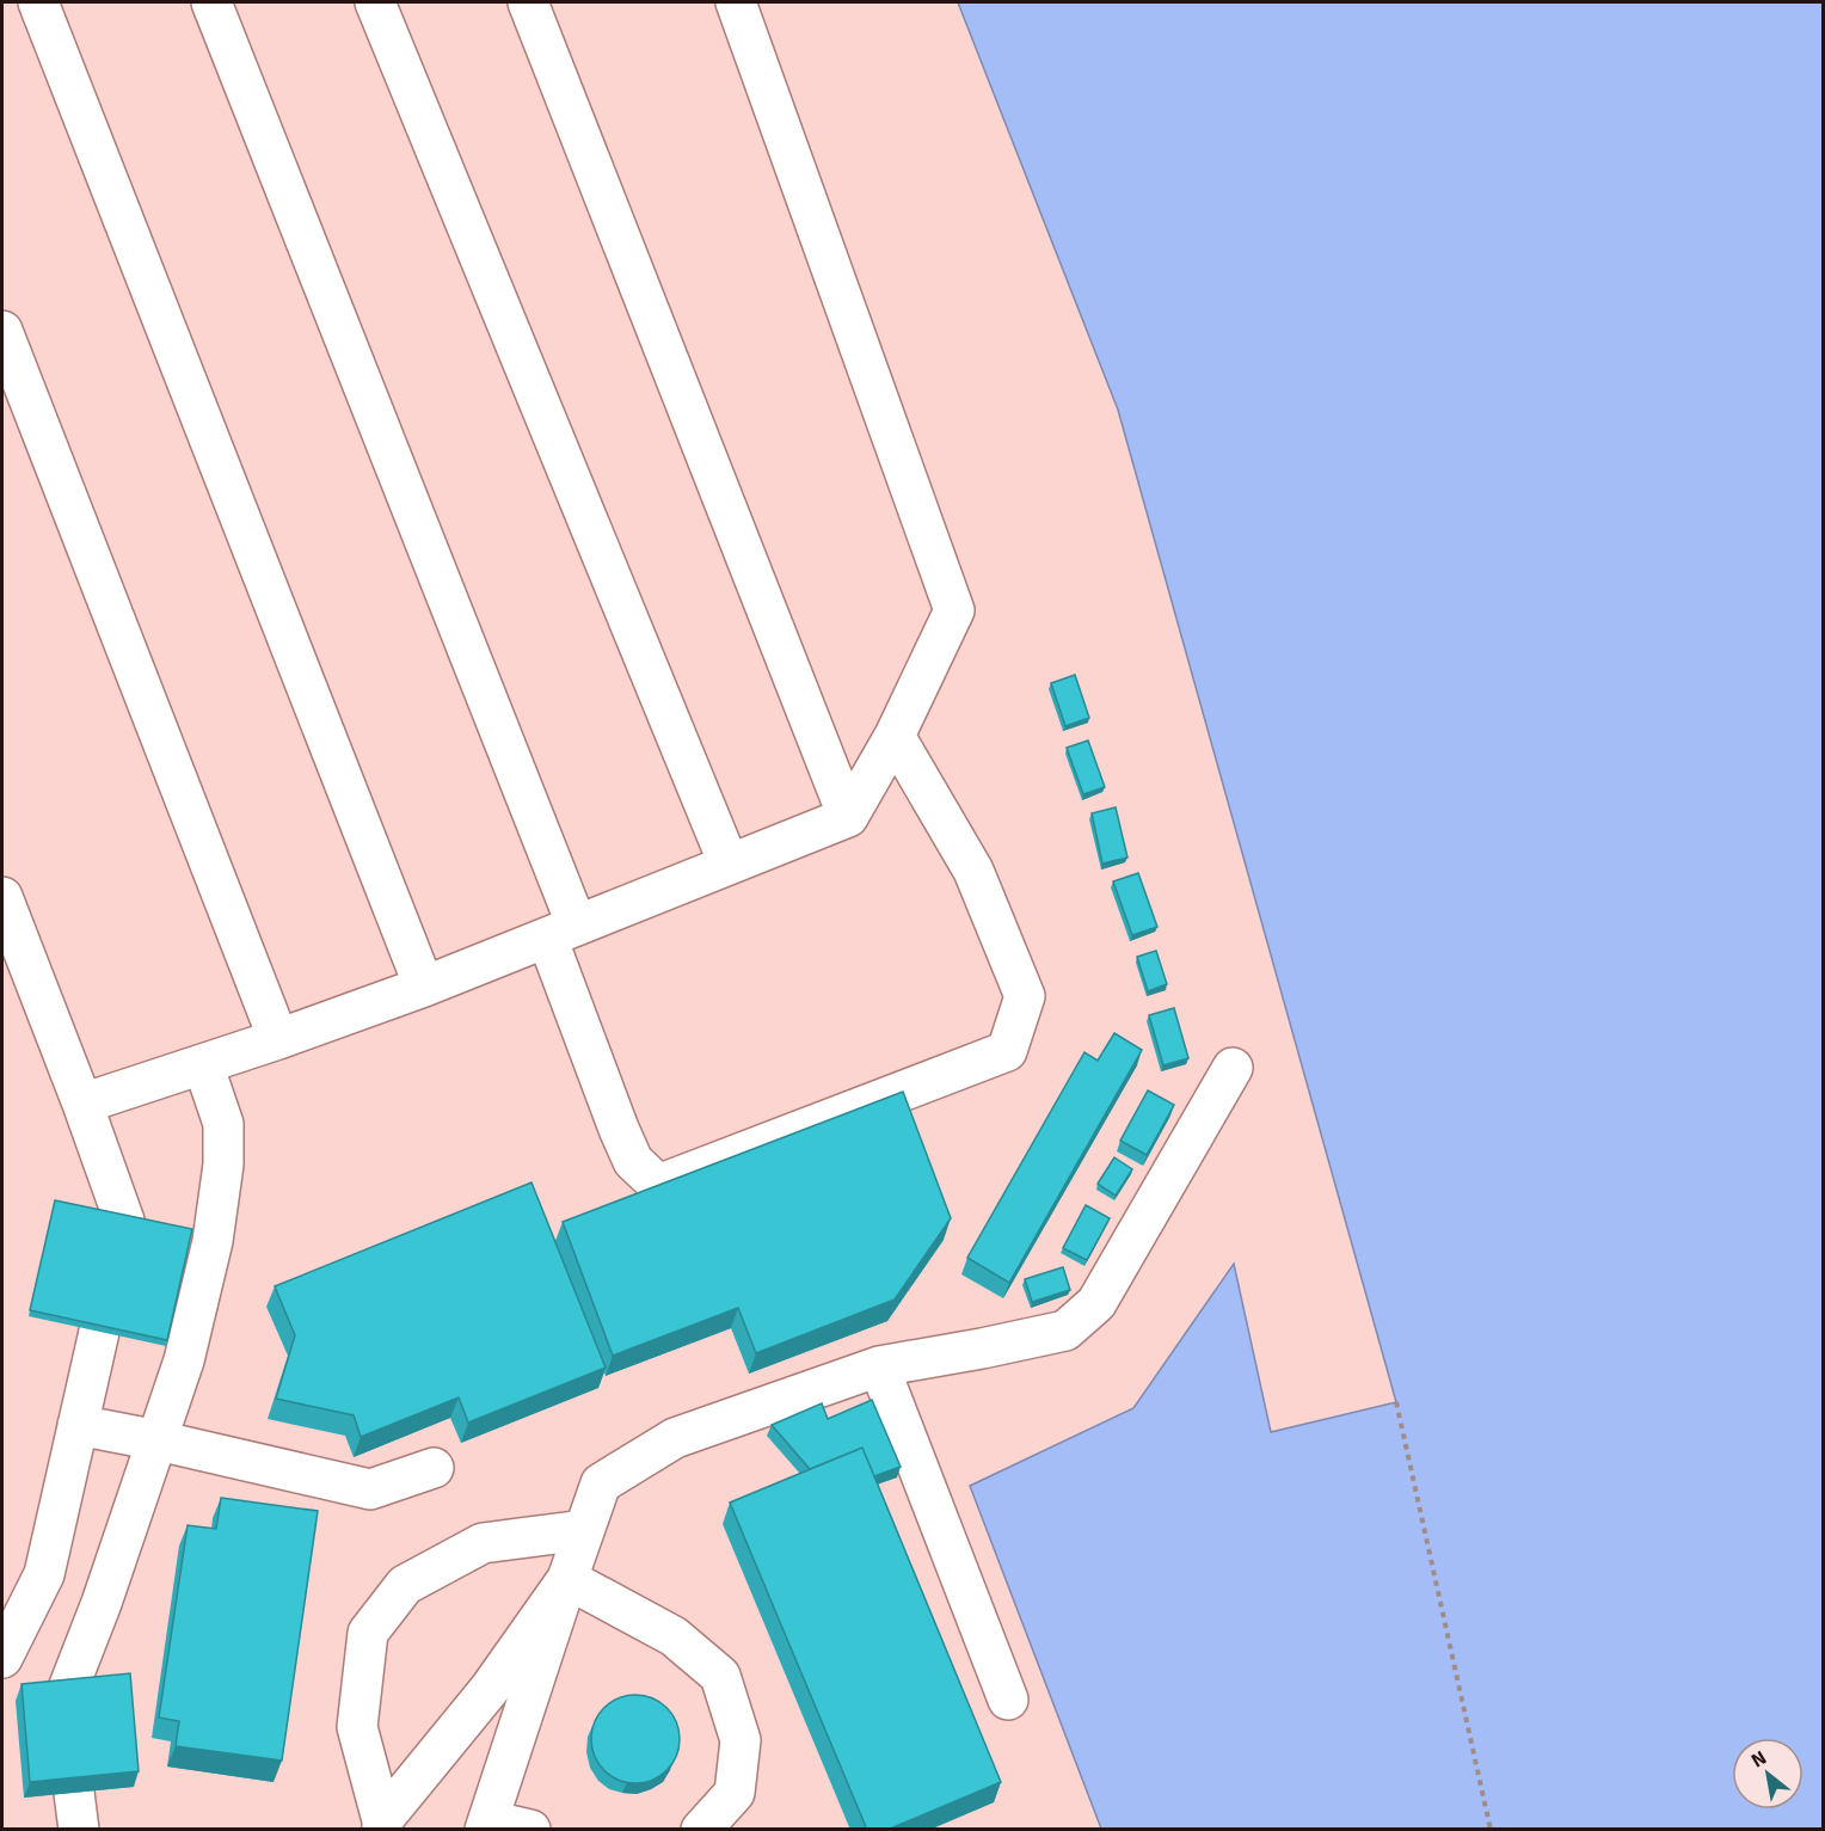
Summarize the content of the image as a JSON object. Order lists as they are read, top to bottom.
{
  "north": "top left"
}
